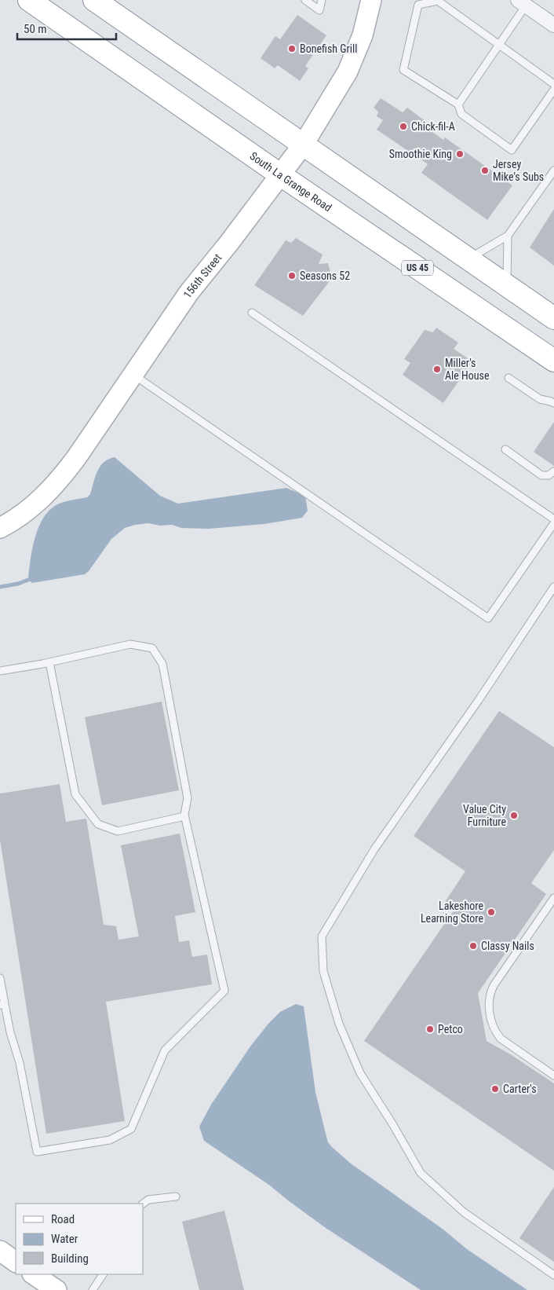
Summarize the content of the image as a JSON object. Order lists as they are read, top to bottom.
{
  "streets": {
    "highway": ["South La Grange Road", "US 45"],
    "street": ["156th Street"]
  },
  "crossings": [
    ["South La Grange Road", "156th Street"]
  ],
  "places": [
    "Bonefish Grill",
    "Chick-fil-A",
    "Smoothie King",
    "Jersey Mike's Subs",
    "Seasons 52",
    "Miller's Ale House",
    "Value City Furniture",
    "Lakeshore Learning Store",
    "Classy Nails",
    "Petco",
    "Carter's"
  ],
  "legend": ["Road", "Water", "Building"],
  "scale_bar": "50 m"
}
